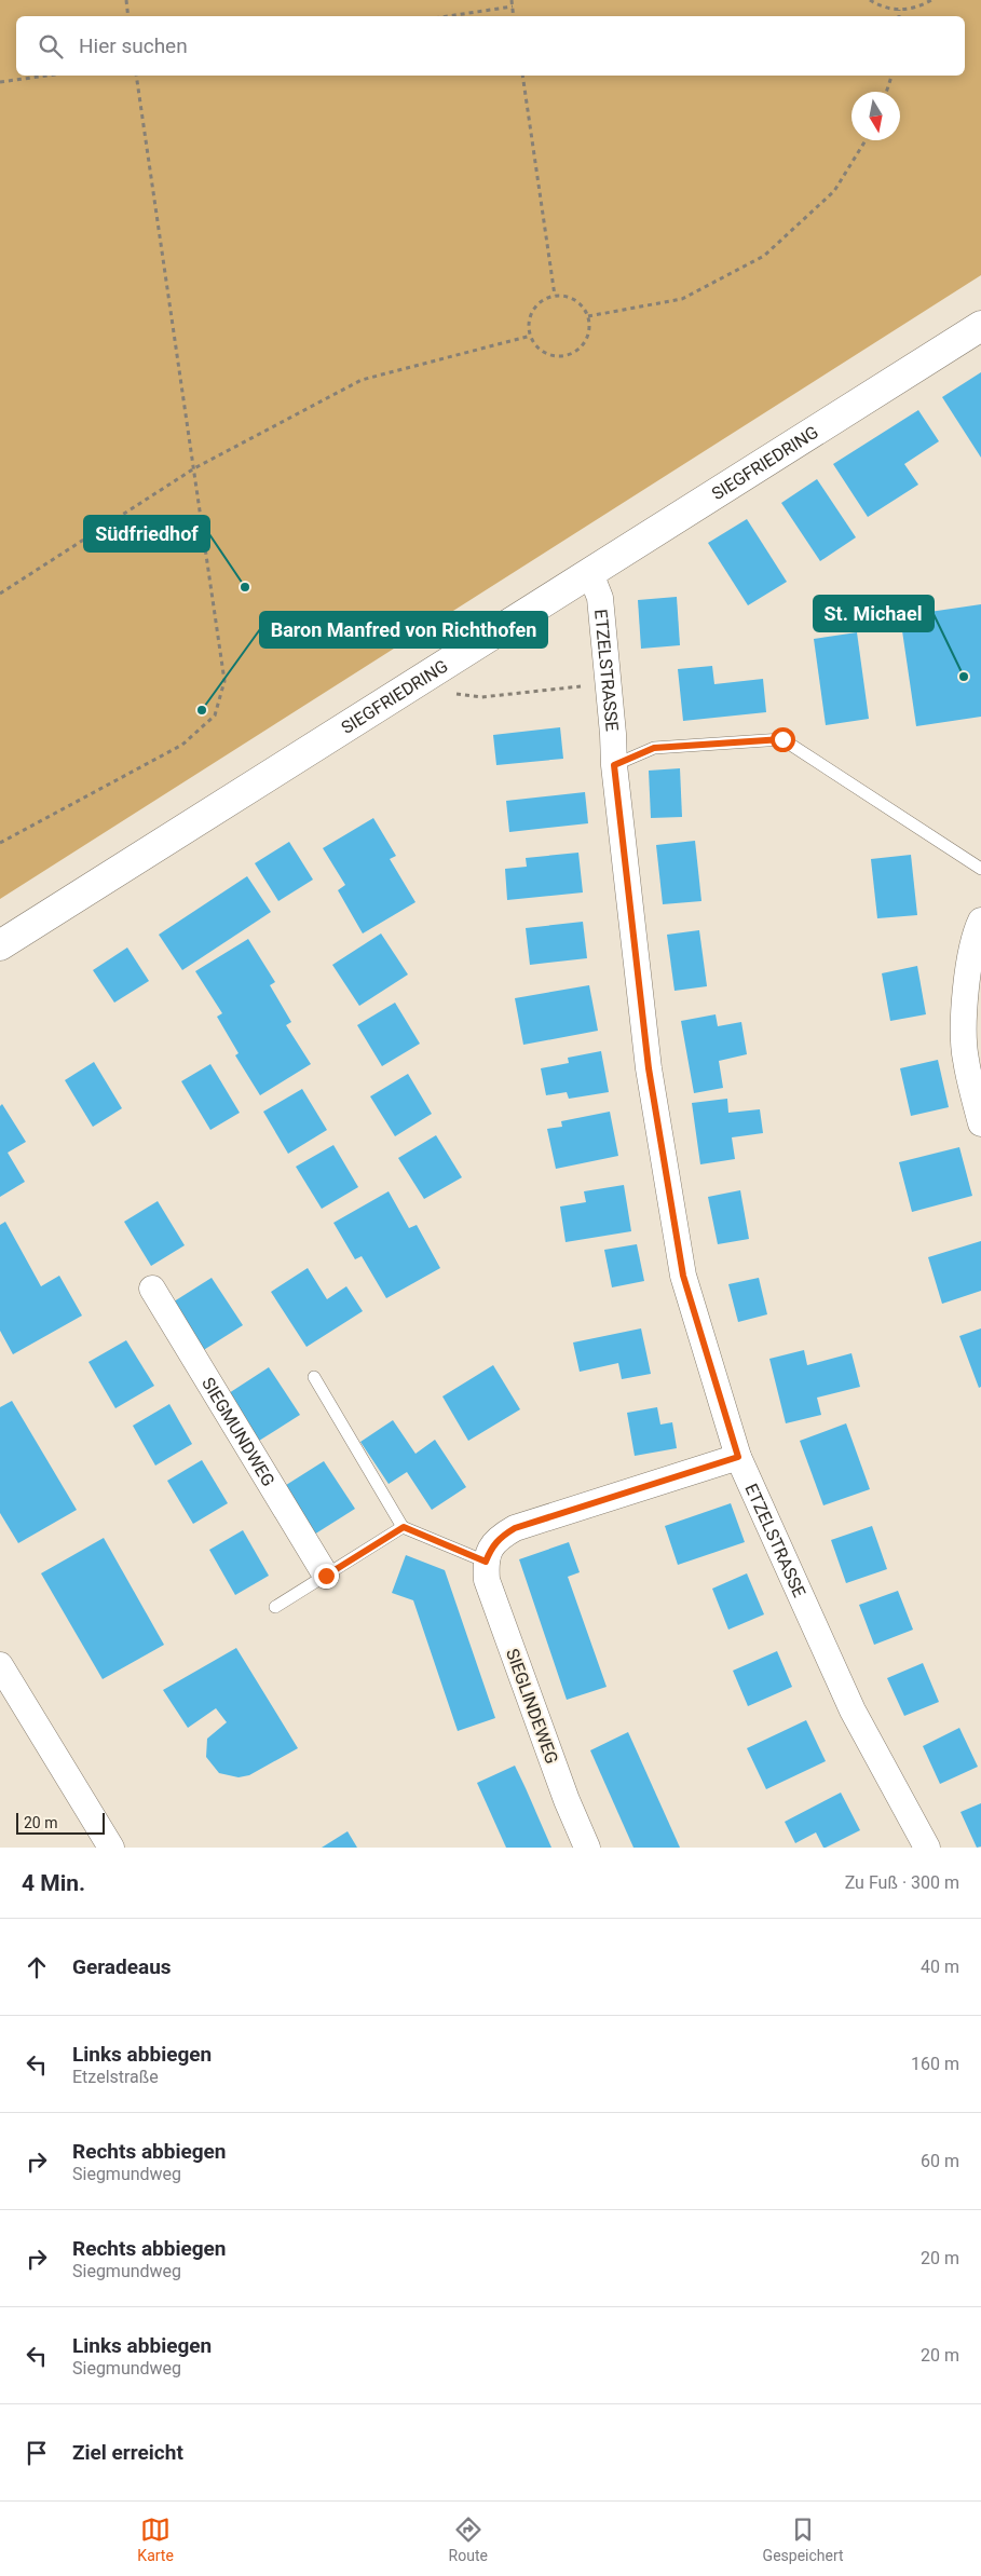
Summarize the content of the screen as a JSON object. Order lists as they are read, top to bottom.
{
  "streets": {
    "main road": ["SIEGFRIEDRING"],
    "street": ["ETZELSTRASSE", "SIEGMUNDWEG", "SIEGLINDEWEG"]
  },
  "crossings": [
    ["SIEGFRIEDRING", "ETZELSTRASSE"]
  ],
  "places": ["Südfriedhof", "St. Michael", "Baron Manfred von Richthofen"],
  "scale_bar": "20 m",
  "north": "bottom",
  "page": {
    "search": "Hier suchen",
    "scale": "20 m",
    "heading": ["4 Min.", "Zu Fuß · 300 m"],
    "list": [
      ["Geradeaus", "40 m"],
      ["Links abbiegen", "Etzelstraße", "160 m"],
      ["Rechts abbiegen", "Siegmundweg", "60 m"],
      ["Rechts abbiegen", "Siegmundweg", "20 m"],
      ["Links abbiegen", "Siegmundweg", "20 m"],
      "Ziel erreicht"
    ],
    "nav": ["Karte", "Route", "Gespeichert"]
  }
}
